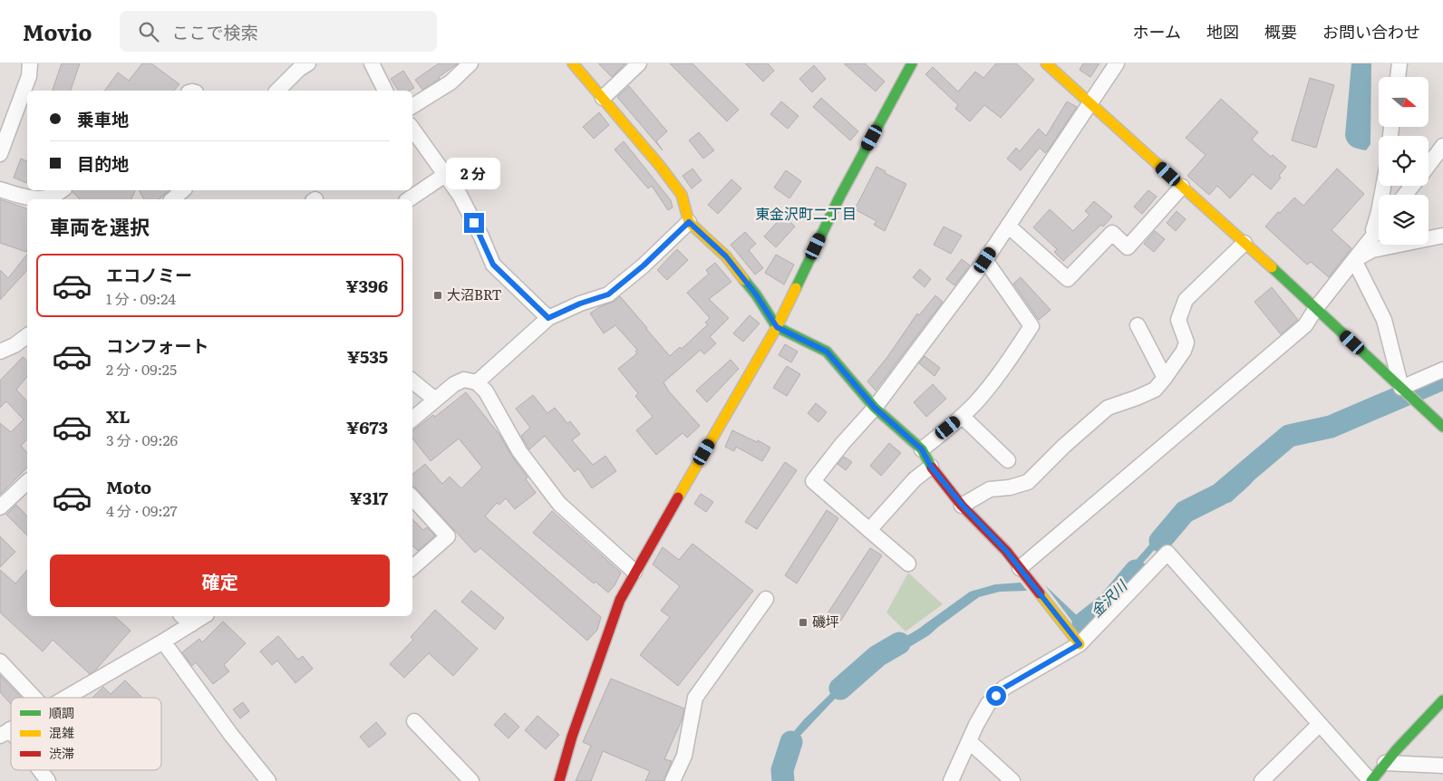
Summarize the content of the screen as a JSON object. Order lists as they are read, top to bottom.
{
  "districts": ["東金沢町二丁目"],
  "water": ["金沢川"],
  "places": {
    "transit": ["大沼BRT", "磯坪"]
  },
  "legend": ["順調", "混雑", "渋滞"],
  "north": "right",
  "page": {
    "header": "Movio",
    "search": "ここで検索",
    "nav": [
      "ホーム",
      "地図",
      "概要",
      "お問い合わせ"
    ],
    "banner": ["乗車地", "目的地"],
    "bubble": "2 分",
    "heading": "車両を選択",
    "list": [
      {
        "name": "エコノミー",
        "note": "1 分 · 09:24",
        "value": "¥396"
      },
      {
        "name": "コンフォート",
        "note": "2 分 · 09:25",
        "value": "¥535"
      },
      {
        "name": "XL",
        "note": "3 分 · 09:26",
        "value": "¥673"
      },
      {
        "name": "Moto",
        "note": "4 分 · 09:27",
        "value": "¥317"
      }
    ],
    "buttons": "確定"
  }
}
